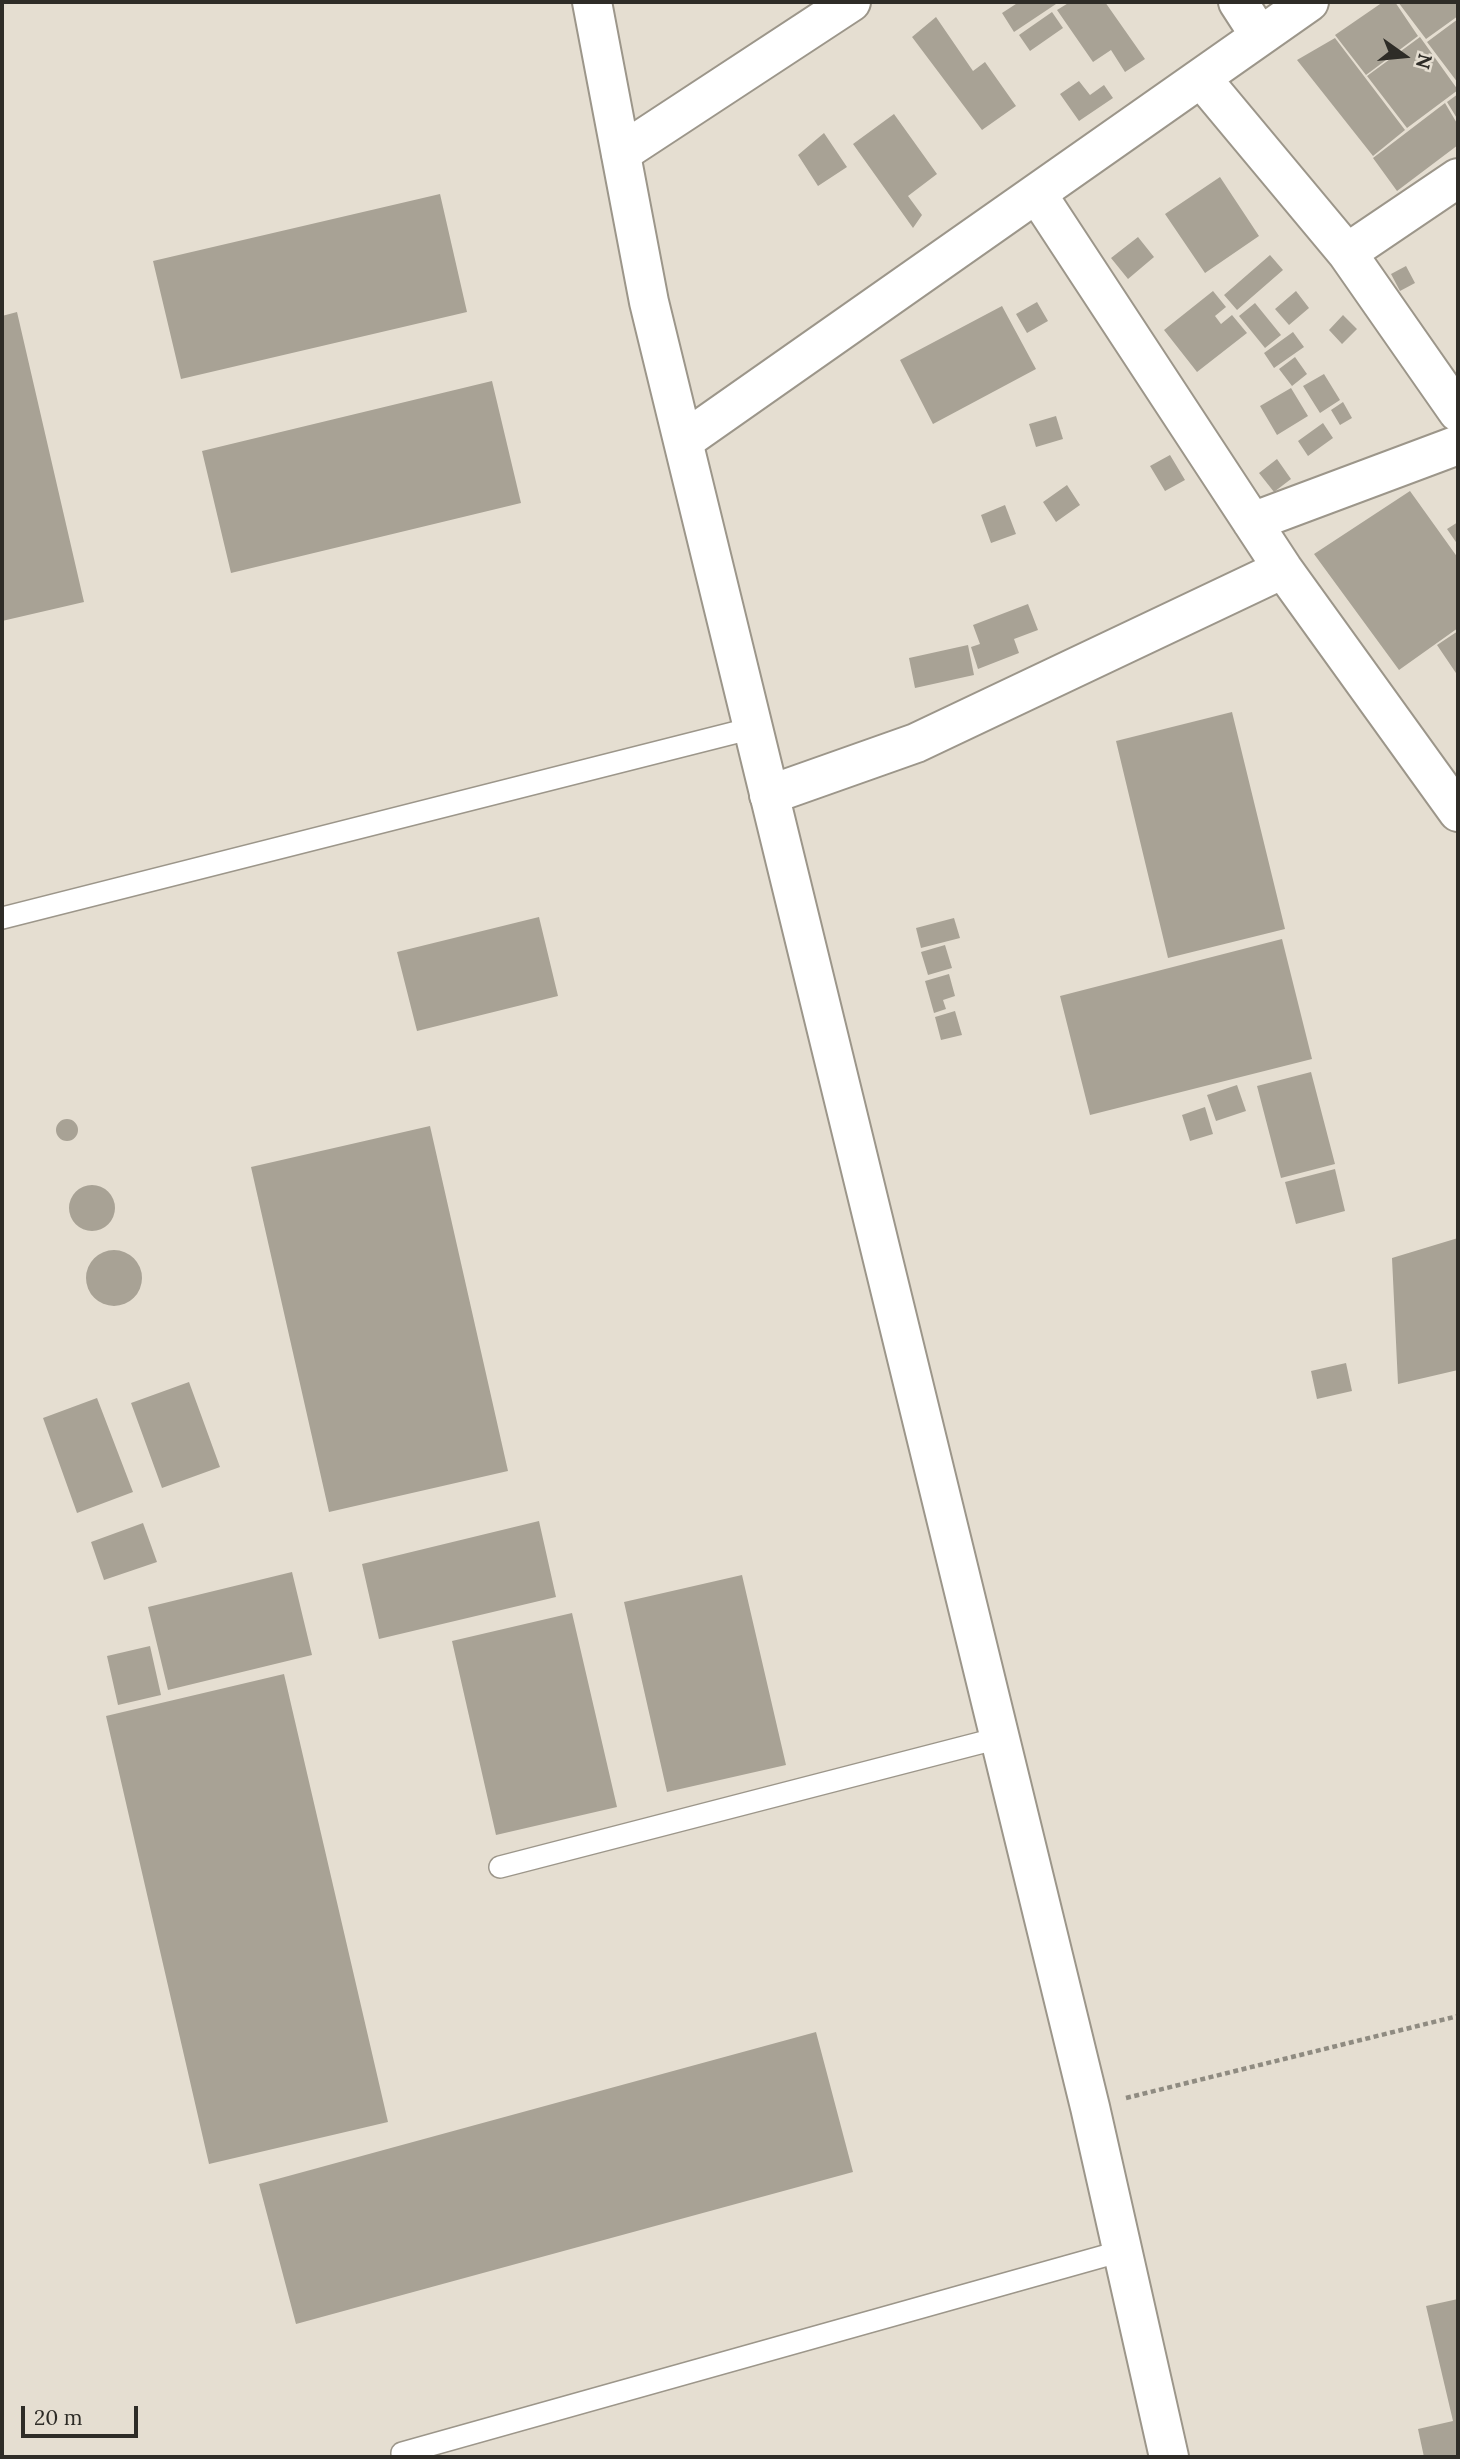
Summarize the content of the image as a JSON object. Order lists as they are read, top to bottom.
{
  "scale_bar": "20 m",
  "north": "right"
}
